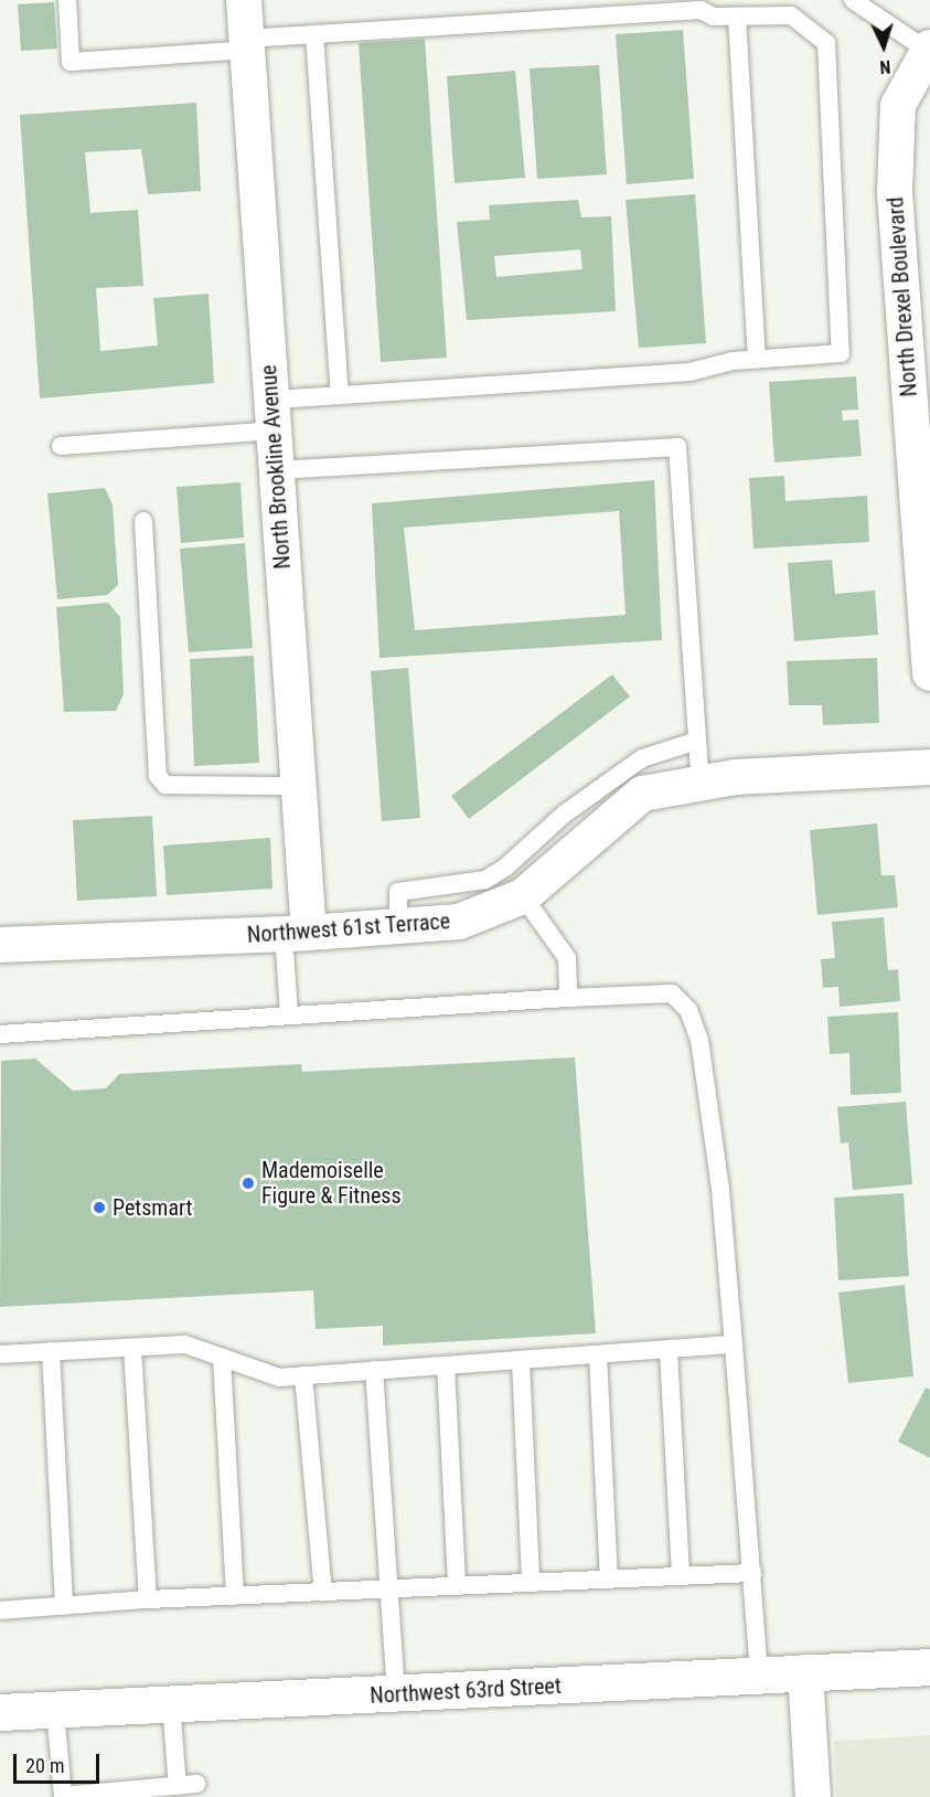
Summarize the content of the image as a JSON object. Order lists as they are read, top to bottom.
{
  "streets": {
    "main road": ["Northwest 63rd Street"],
    "street": ["North Drexel Boulevard", "North Brookline Avenue", "Northwest 61st Terrace"]
  },
  "crossings": [
    ["North Brookline Avenue", "Northwest 61st Terrace"]
  ],
  "places": ["Mademoiselle Figure & Fitness", "Petsmart"],
  "scale_bar": "20 m",
  "north": "bottom"
}
